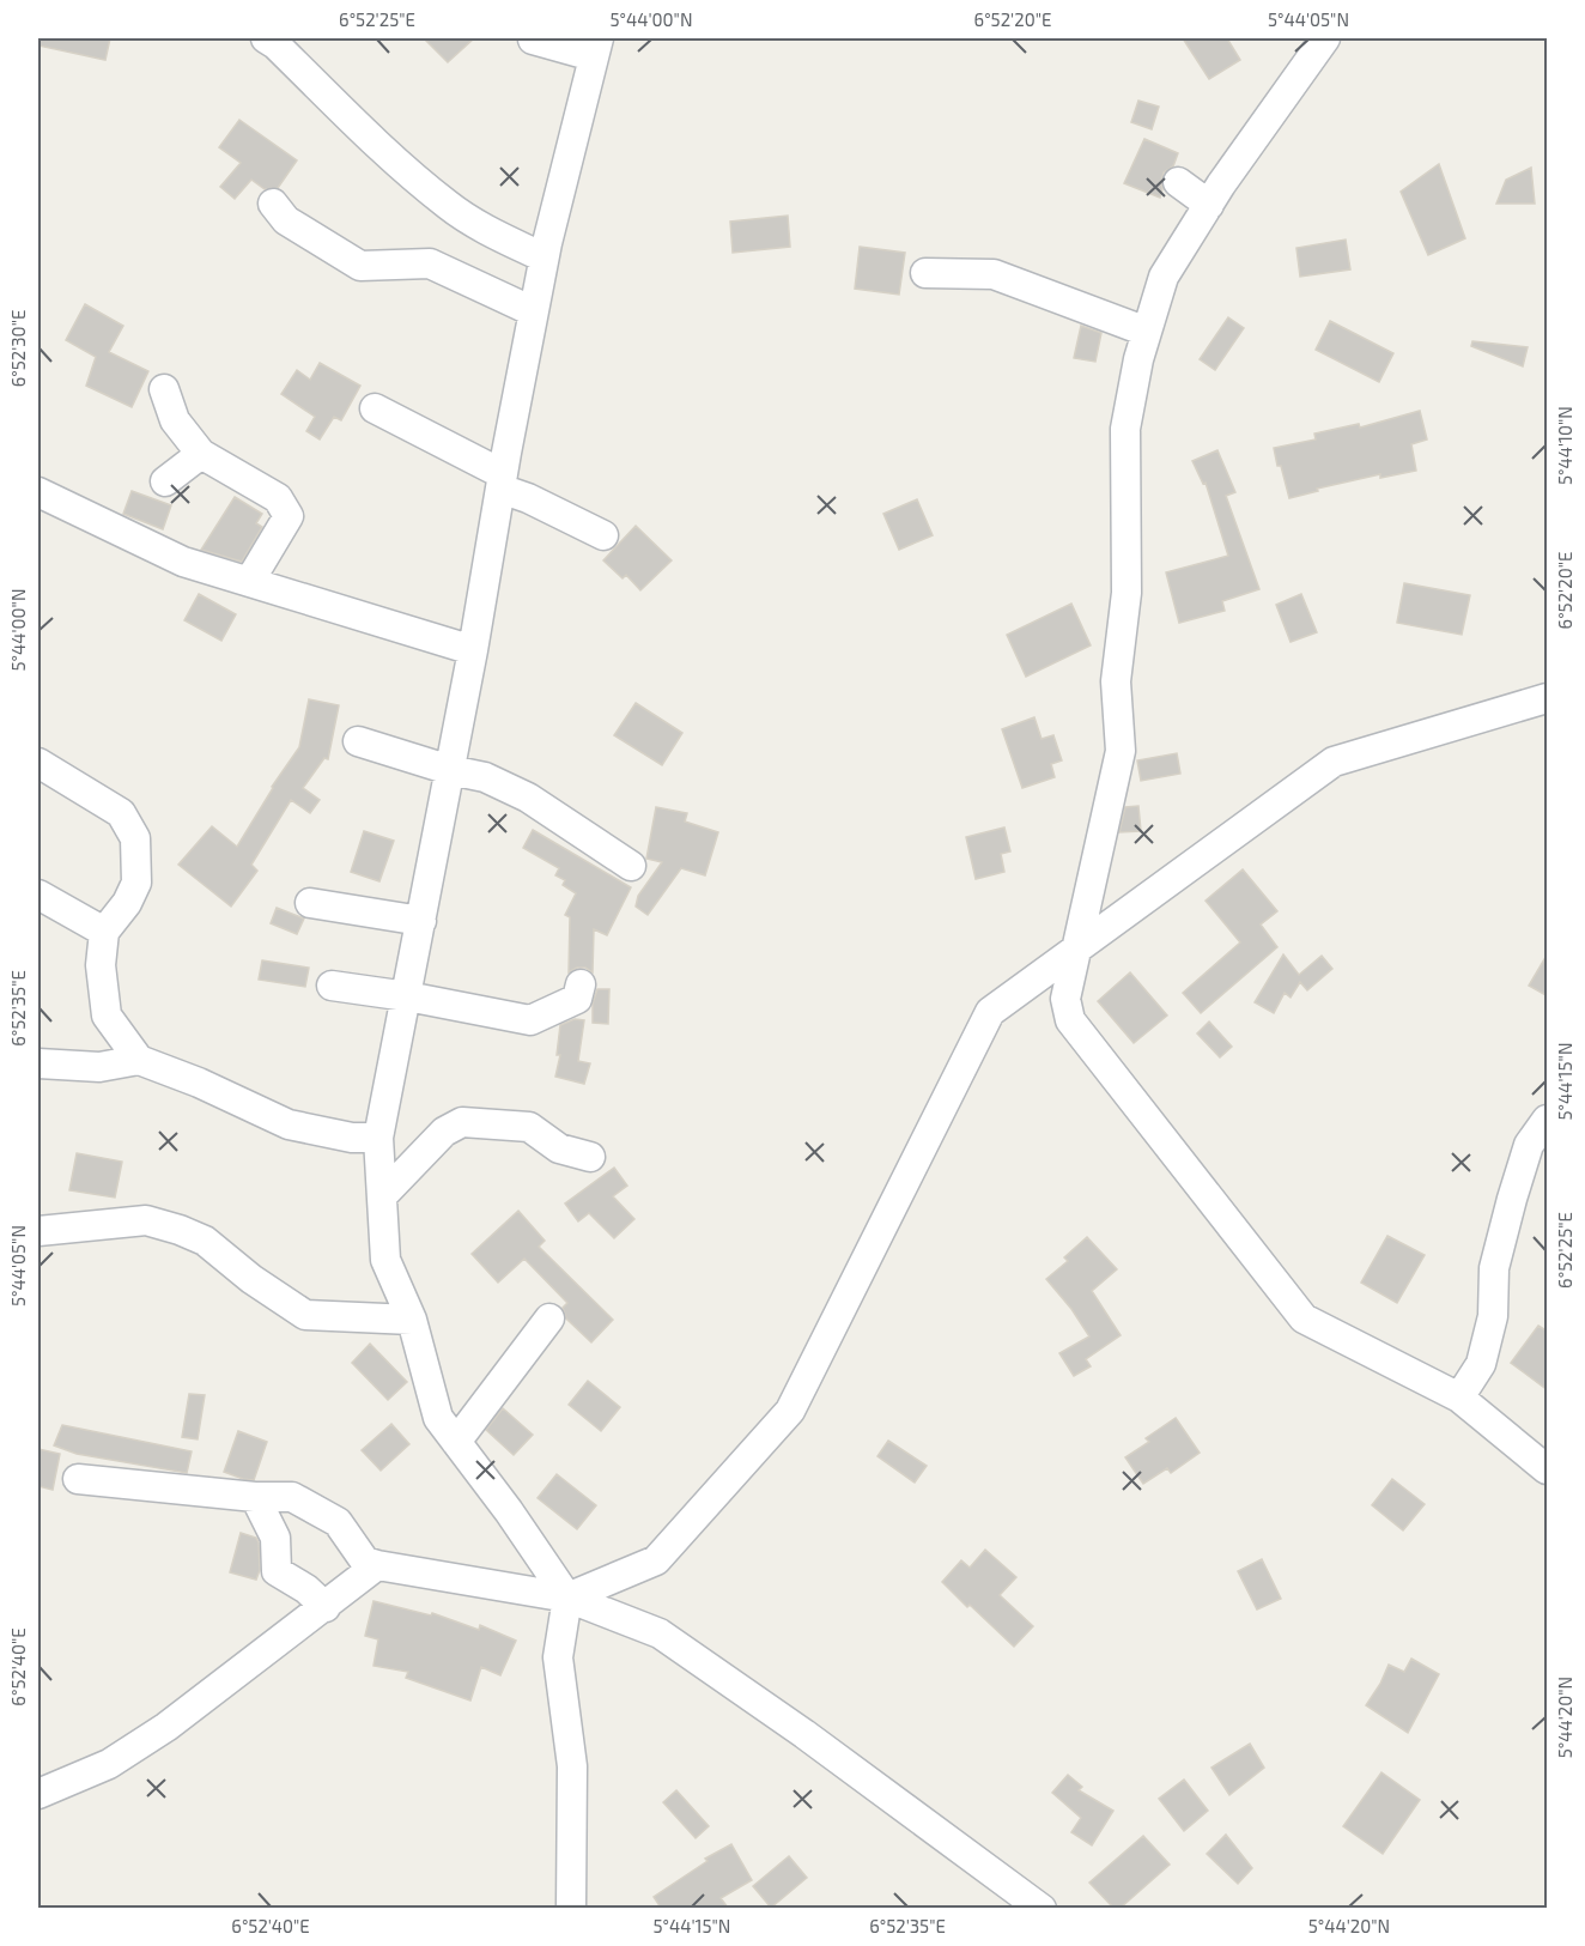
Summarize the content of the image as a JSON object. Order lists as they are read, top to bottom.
{
  "coordinates": [
    "6°52'25\"E",
    "5°44'00\"N",
    "6°52'20\"E",
    "5°44'05\"N",
    "6°52'30\"E",
    "5°44'10\"N",
    "6°52'35\"E",
    "5°44'15\"N",
    "6°52'40\"E",
    "5°44'20\"N"
  ]
}
